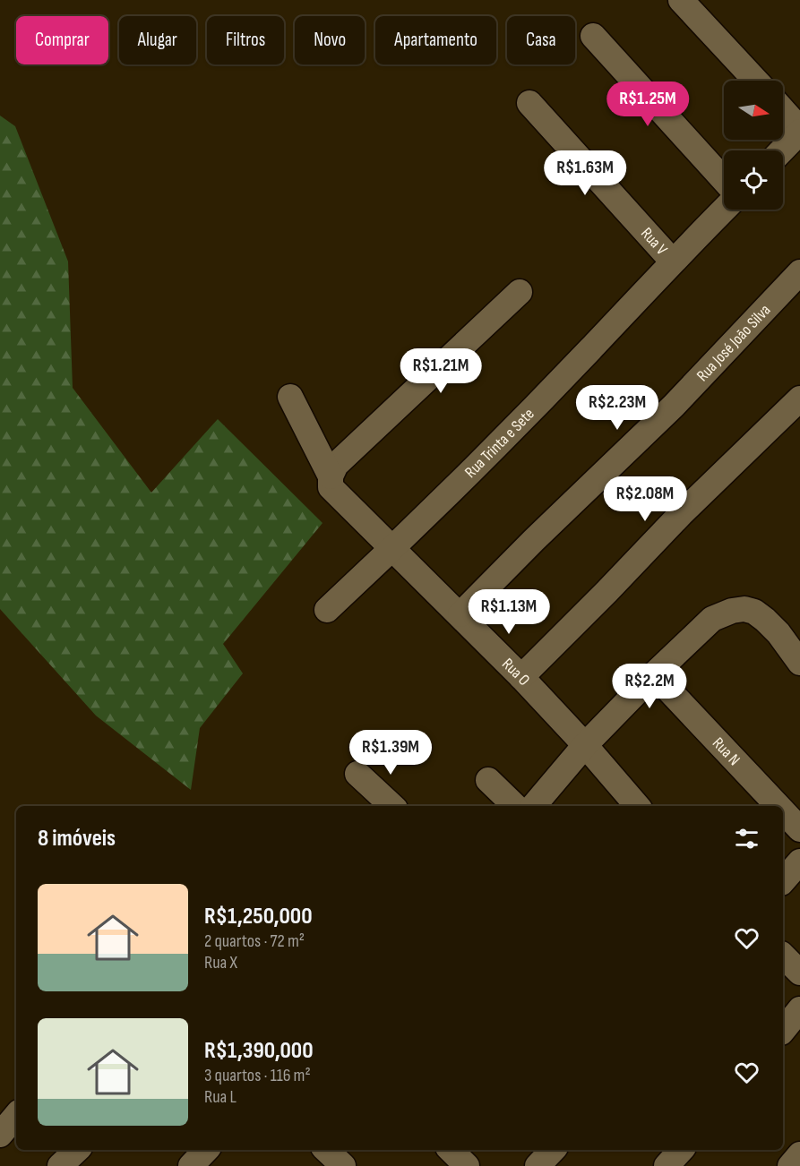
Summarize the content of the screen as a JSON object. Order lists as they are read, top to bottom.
{
  "streets": {
    "street": [
      "Rua V",
      "Rua José João Silva",
      "Rua Trinta e Sete",
      "Rua O",
      "Rua N"
    ]
  },
  "crossings": [
    ["Rua V", "Rua Trinta e Sete"],
    ["Rua José João Silva", "Rua O"],
    ["Rua Trinta e Sete", "Rua O"]
  ],
  "north": "right",
  "page": {
    "chip": [
      "Comprar",
      "Alugar",
      "Filtros",
      "Novo",
      "Apartamento",
      "Casa"
    ],
    "price": [
      "R$1.25M",
      "R$1.63M",
      "R$1.21M",
      "R$2.23M",
      "R$2.08M",
      "R$1.13M",
      "R$2.2M",
      "R$1.39M"
    ],
    "heading": "8 imóveis",
    "list": [
      {
        "name": "R$1,250,000",
        "note": "2 quartos · 72 m² · Rua X"
      },
      {
        "name": "R$1,390,000",
        "note": "3 quartos · 116 m² · Rua L"
      }
    ]
  }
}
